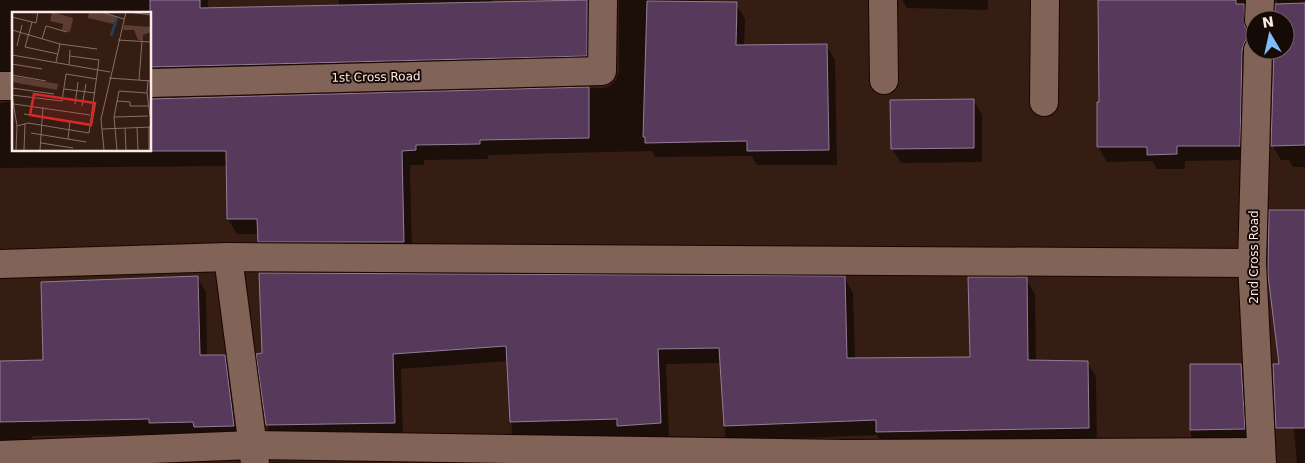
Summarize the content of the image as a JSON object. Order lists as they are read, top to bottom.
{
  "streets": {
    "street": ["1st Cross Road", "2nd Cross Road"]
  },
  "north": "top"
}
